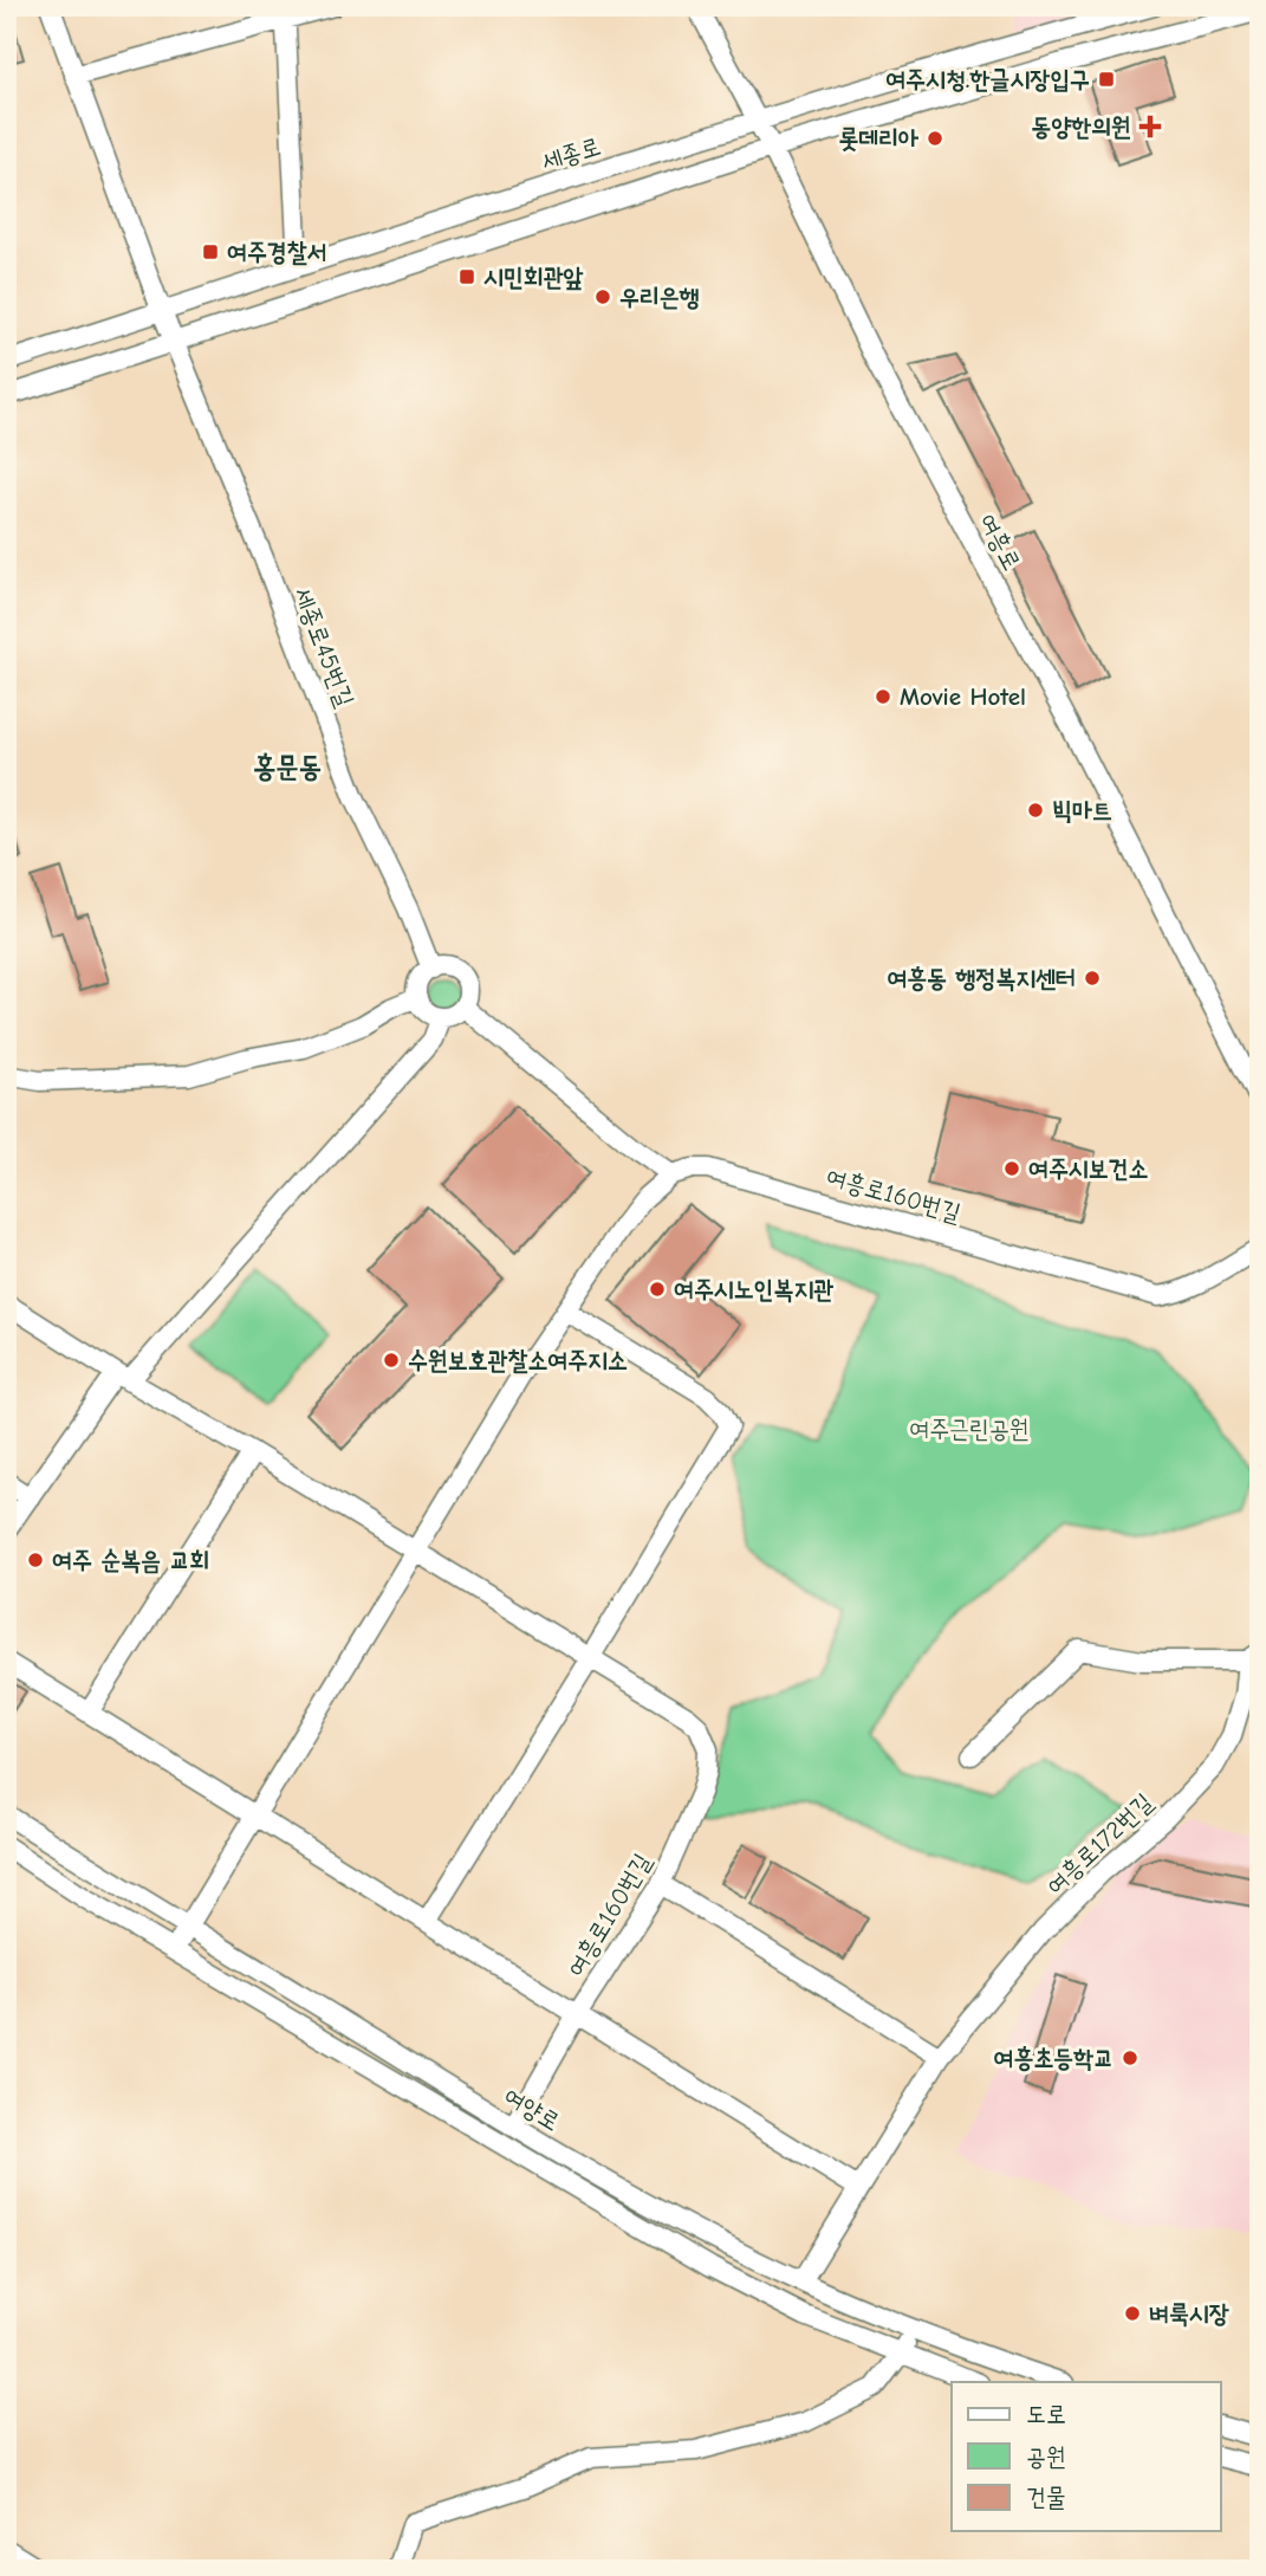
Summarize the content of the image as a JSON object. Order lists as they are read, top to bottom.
{
  "streets": {
    "street": [
      "세종로",
      "여흥로",
      "세종로45번길",
      "여흥로160번길",
      "여흥로172번길",
      "여양로"
    ]
  },
  "crossings": [
    ["세종로", "여흥로"],
    ["세종로", "세종로45번길"],
    ["여흥로160번길", "여양로"],
    ["여흥로172번길", "여양로"]
  ],
  "districts": ["홍문동"],
  "parks": ["여주근린공원"],
  "places": {
    "transit": ["여주시청.한글시장입구", "여주경찰서", "시민회관앞"],
    "health": ["동양한의원"],
    "other": [
      "롯데리아",
      "우리은행",
      "Movie Hotel",
      "빅마트",
      "여흥동 행정복지센터",
      "여주시보건소",
      "여주시노인복지관",
      "수원보호관찰소여주지소",
      "여주 순복음 교회",
      "여흥초등학교",
      "벼룩시장"
    ]
  },
  "legend": ["도로", "공원", "건물"]
}
